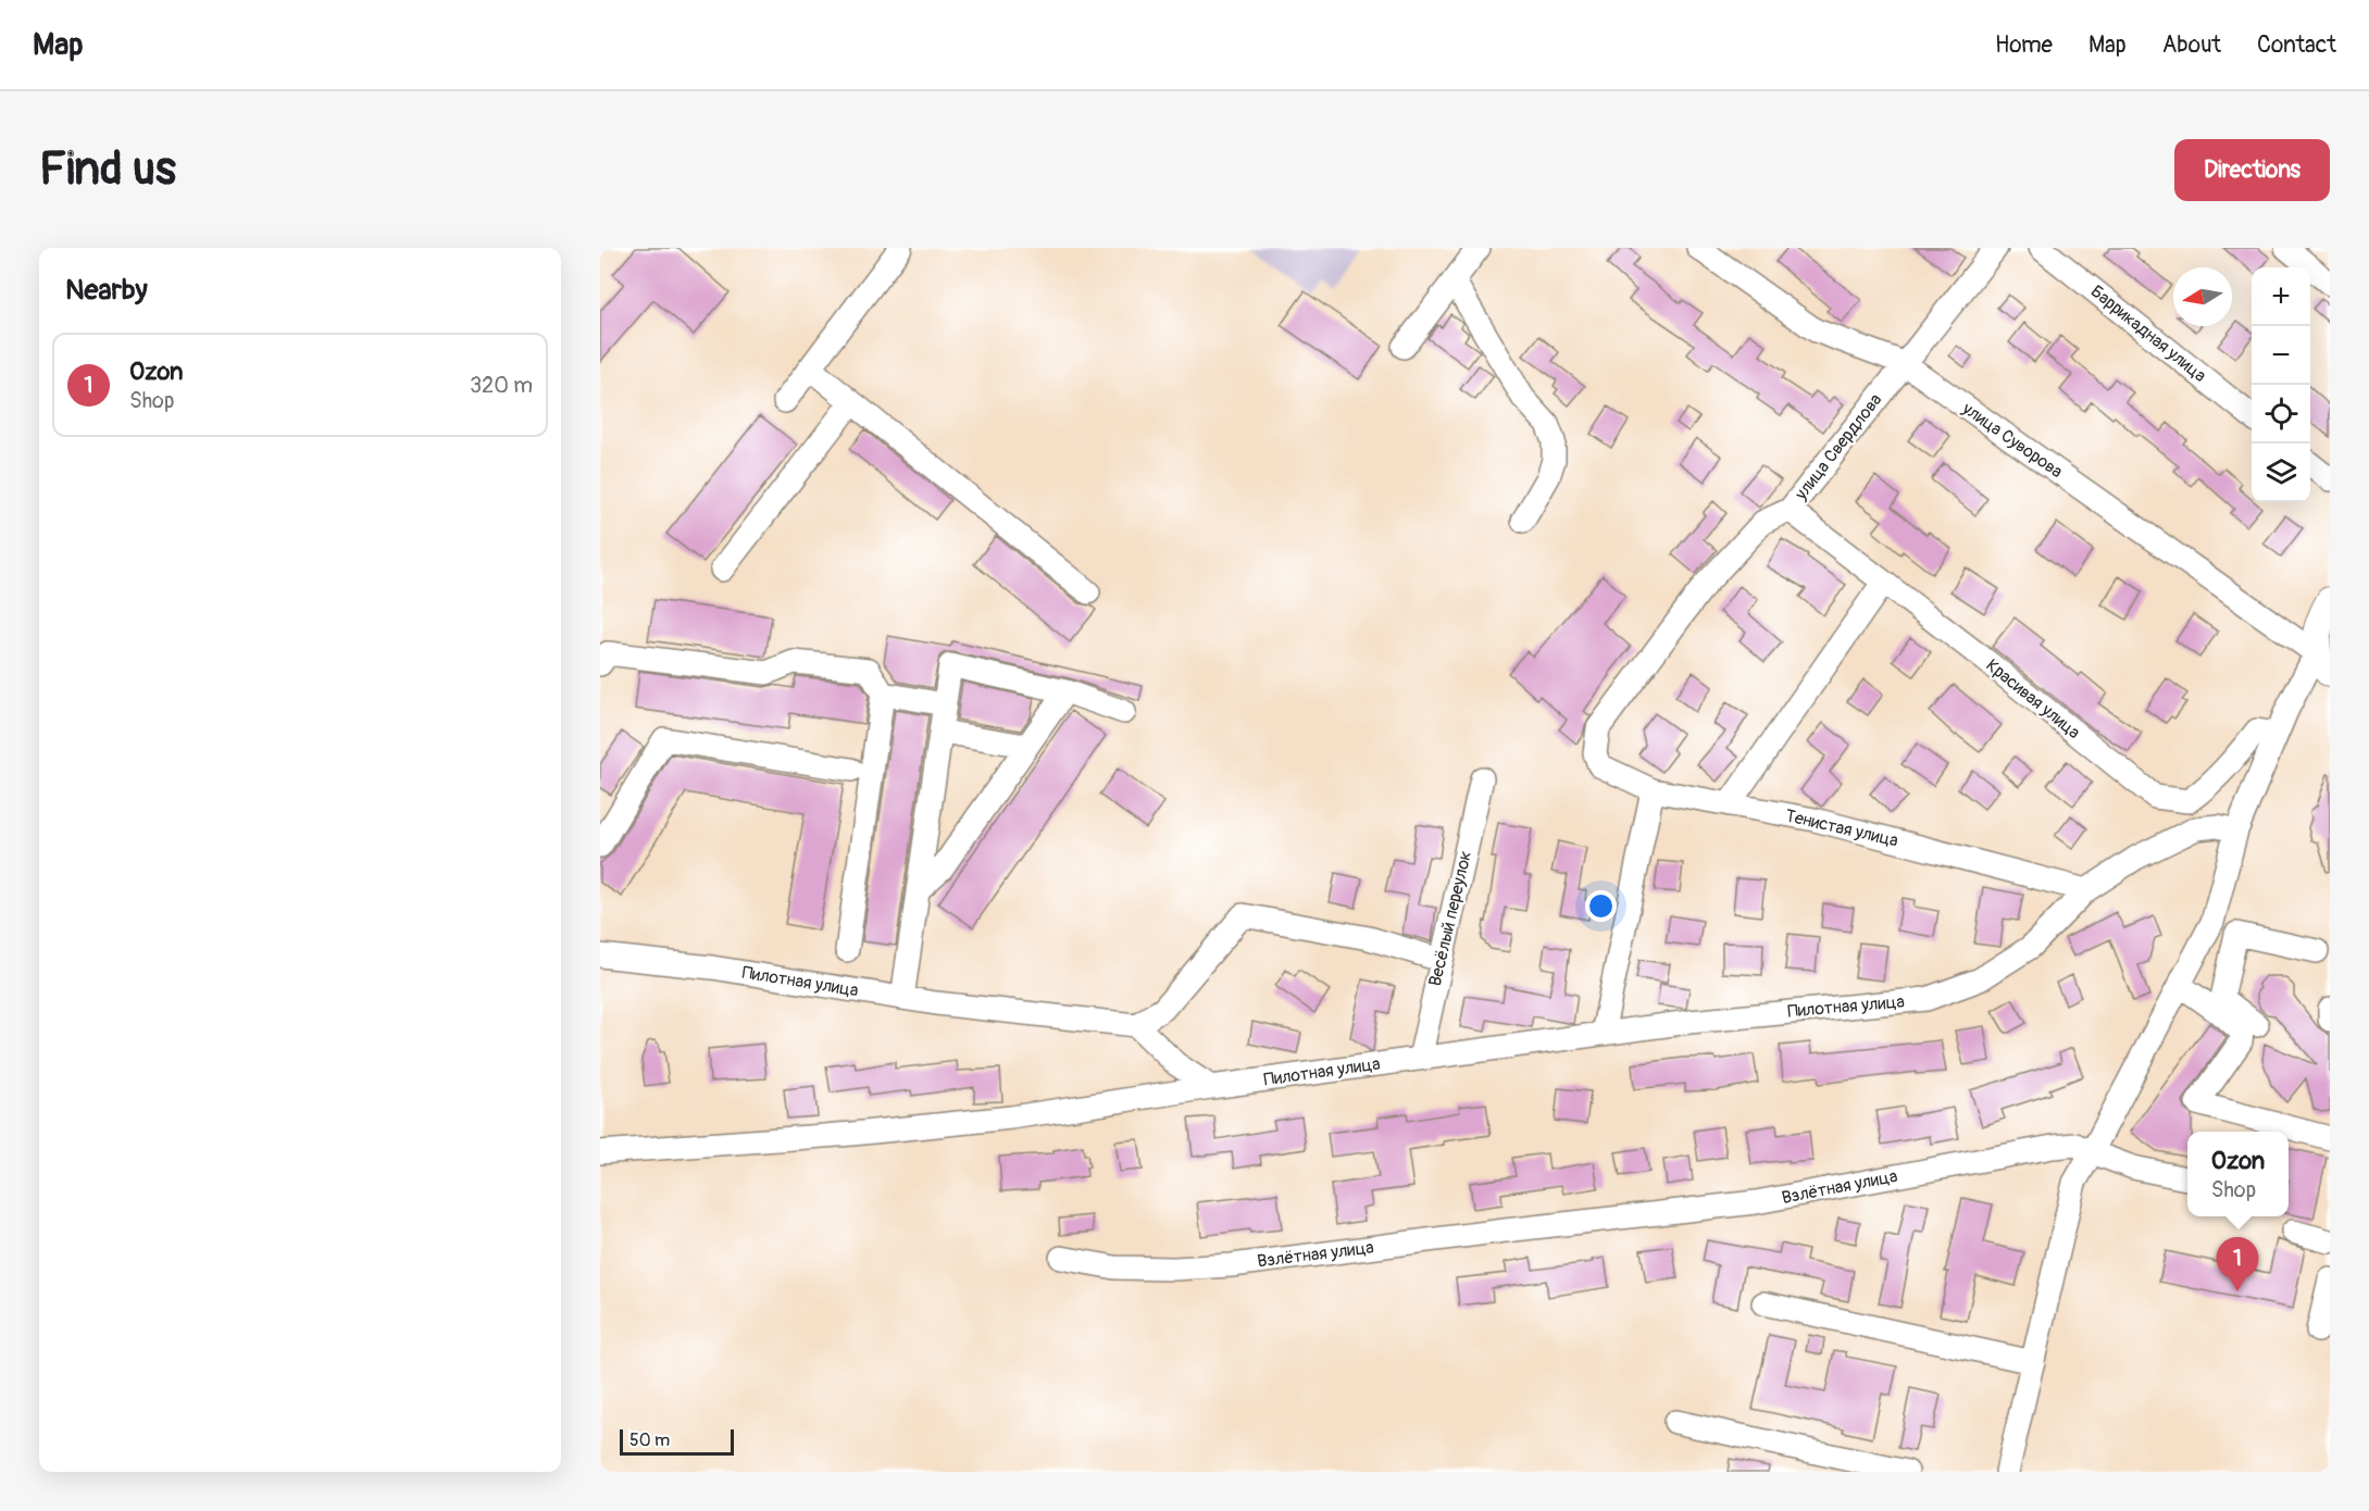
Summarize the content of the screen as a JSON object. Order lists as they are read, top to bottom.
{
  "streets": {
    "street": [
      "Баррикадная улица",
      "улица Суворова",
      "улица Свердлова",
      "Красивая улица",
      "Тенистая улица",
      "Весёлый переулок",
      "Пилотная улица",
      "Взлётная улица"
    ]
  },
  "crossings": [
    ["улица Суворова", "улица Свердлова"],
    ["улица Свердлова", "Красивая улица"],
    ["улица Свердлова", "Тенистая улица"],
    ["Тенистая улица", "Пилотная улица"],
    ["Весёлый переулок", "Пилотная улица"]
  ],
  "scale_bar": "50 m",
  "north": "left",
  "page": {
    "header": "Map",
    "nav": [
      "Home",
      "Map",
      "About",
      "Contact"
    ],
    "buttons": "Directions",
    "title": "Find us",
    "heading": "Nearby",
    "map_buttons": ["+", "−"],
    "list": [
      {
        "mark": "1",
        "name": "Ozon",
        "note": "Shop",
        "value": "320 m"
      }
    ],
    "popup": ["Ozon", "Shop"],
    "pins": "1",
    "scale": "50 m"
  }
}
